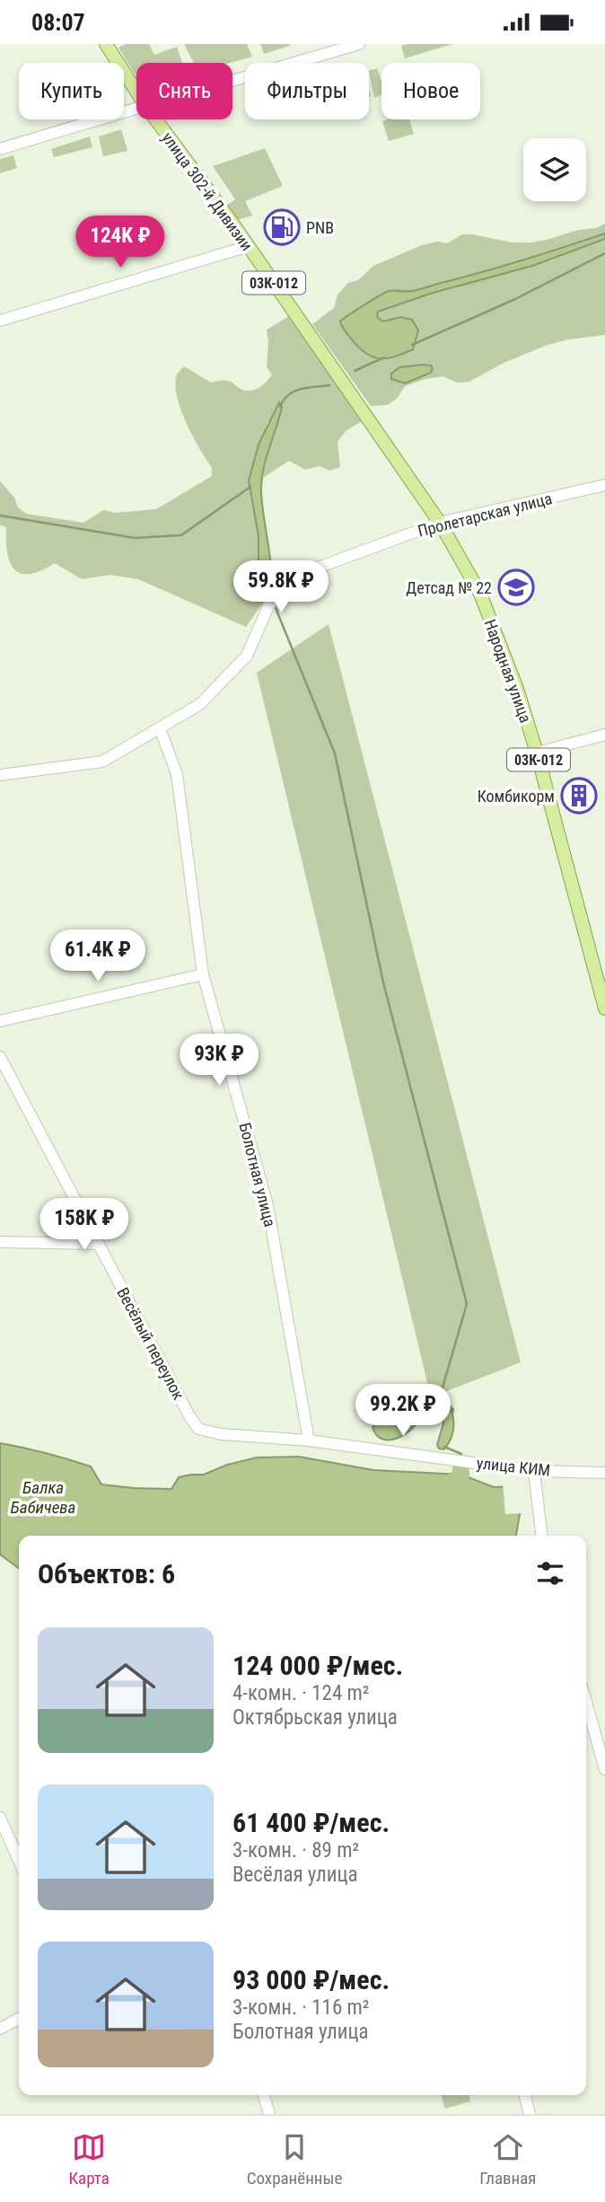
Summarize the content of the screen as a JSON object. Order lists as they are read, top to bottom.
{
  "streets": {
    "main road": ["улица 302-й Дивизии", "03К-012", "Народная улица"],
    "street": [
      "Пролетарская улица",
      "Болотная улица",
      "Весёлый переулок",
      "улица КИМ"
    ]
  },
  "crossings": [
    ["улица 302-й Дивизии", "Пролетарская улица"],
    ["улица 302-й Дивизии", "Народная улица"],
    ["Пролетарская улица", "Народная улица"],
    ["Пролетарская улица", "Болотная улица"],
    ["Болотная улица", "улица КИМ"],
    ["Весёлый переулок", "улица КИМ"]
  ],
  "water": ["Балка Бабичева"],
  "places": {
    "fuel station": ["PNB"],
    "school or university": ["Детсад № 22"],
    "building": ["Комбикорм"]
  },
  "page": {
    "status": "08:07",
    "chip": [
      "Купить",
      "Снять",
      "Фильтры",
      "Новое"
    ],
    "price": [
      "124K ₽",
      "59.8K ₽",
      "61.4K ₽",
      "93K ₽",
      "158K ₽",
      "99.2K ₽"
    ],
    "heading": "Объектов: 6",
    "list": [
      {
        "name": "124 000 ₽/мес.",
        "note": "4-комн. · 124 m² · Октябрьская улица"
      },
      {
        "name": "61 400 ₽/мес.",
        "note": "3-комн. · 89 m² · Весёлая улица"
      },
      {
        "name": "93 000 ₽/мес.",
        "note": "3-комн. · 116 m² · Болотная улица"
      }
    ],
    "tabs": ["Карта", "Сохранённые", "Главная"]
  }
}
